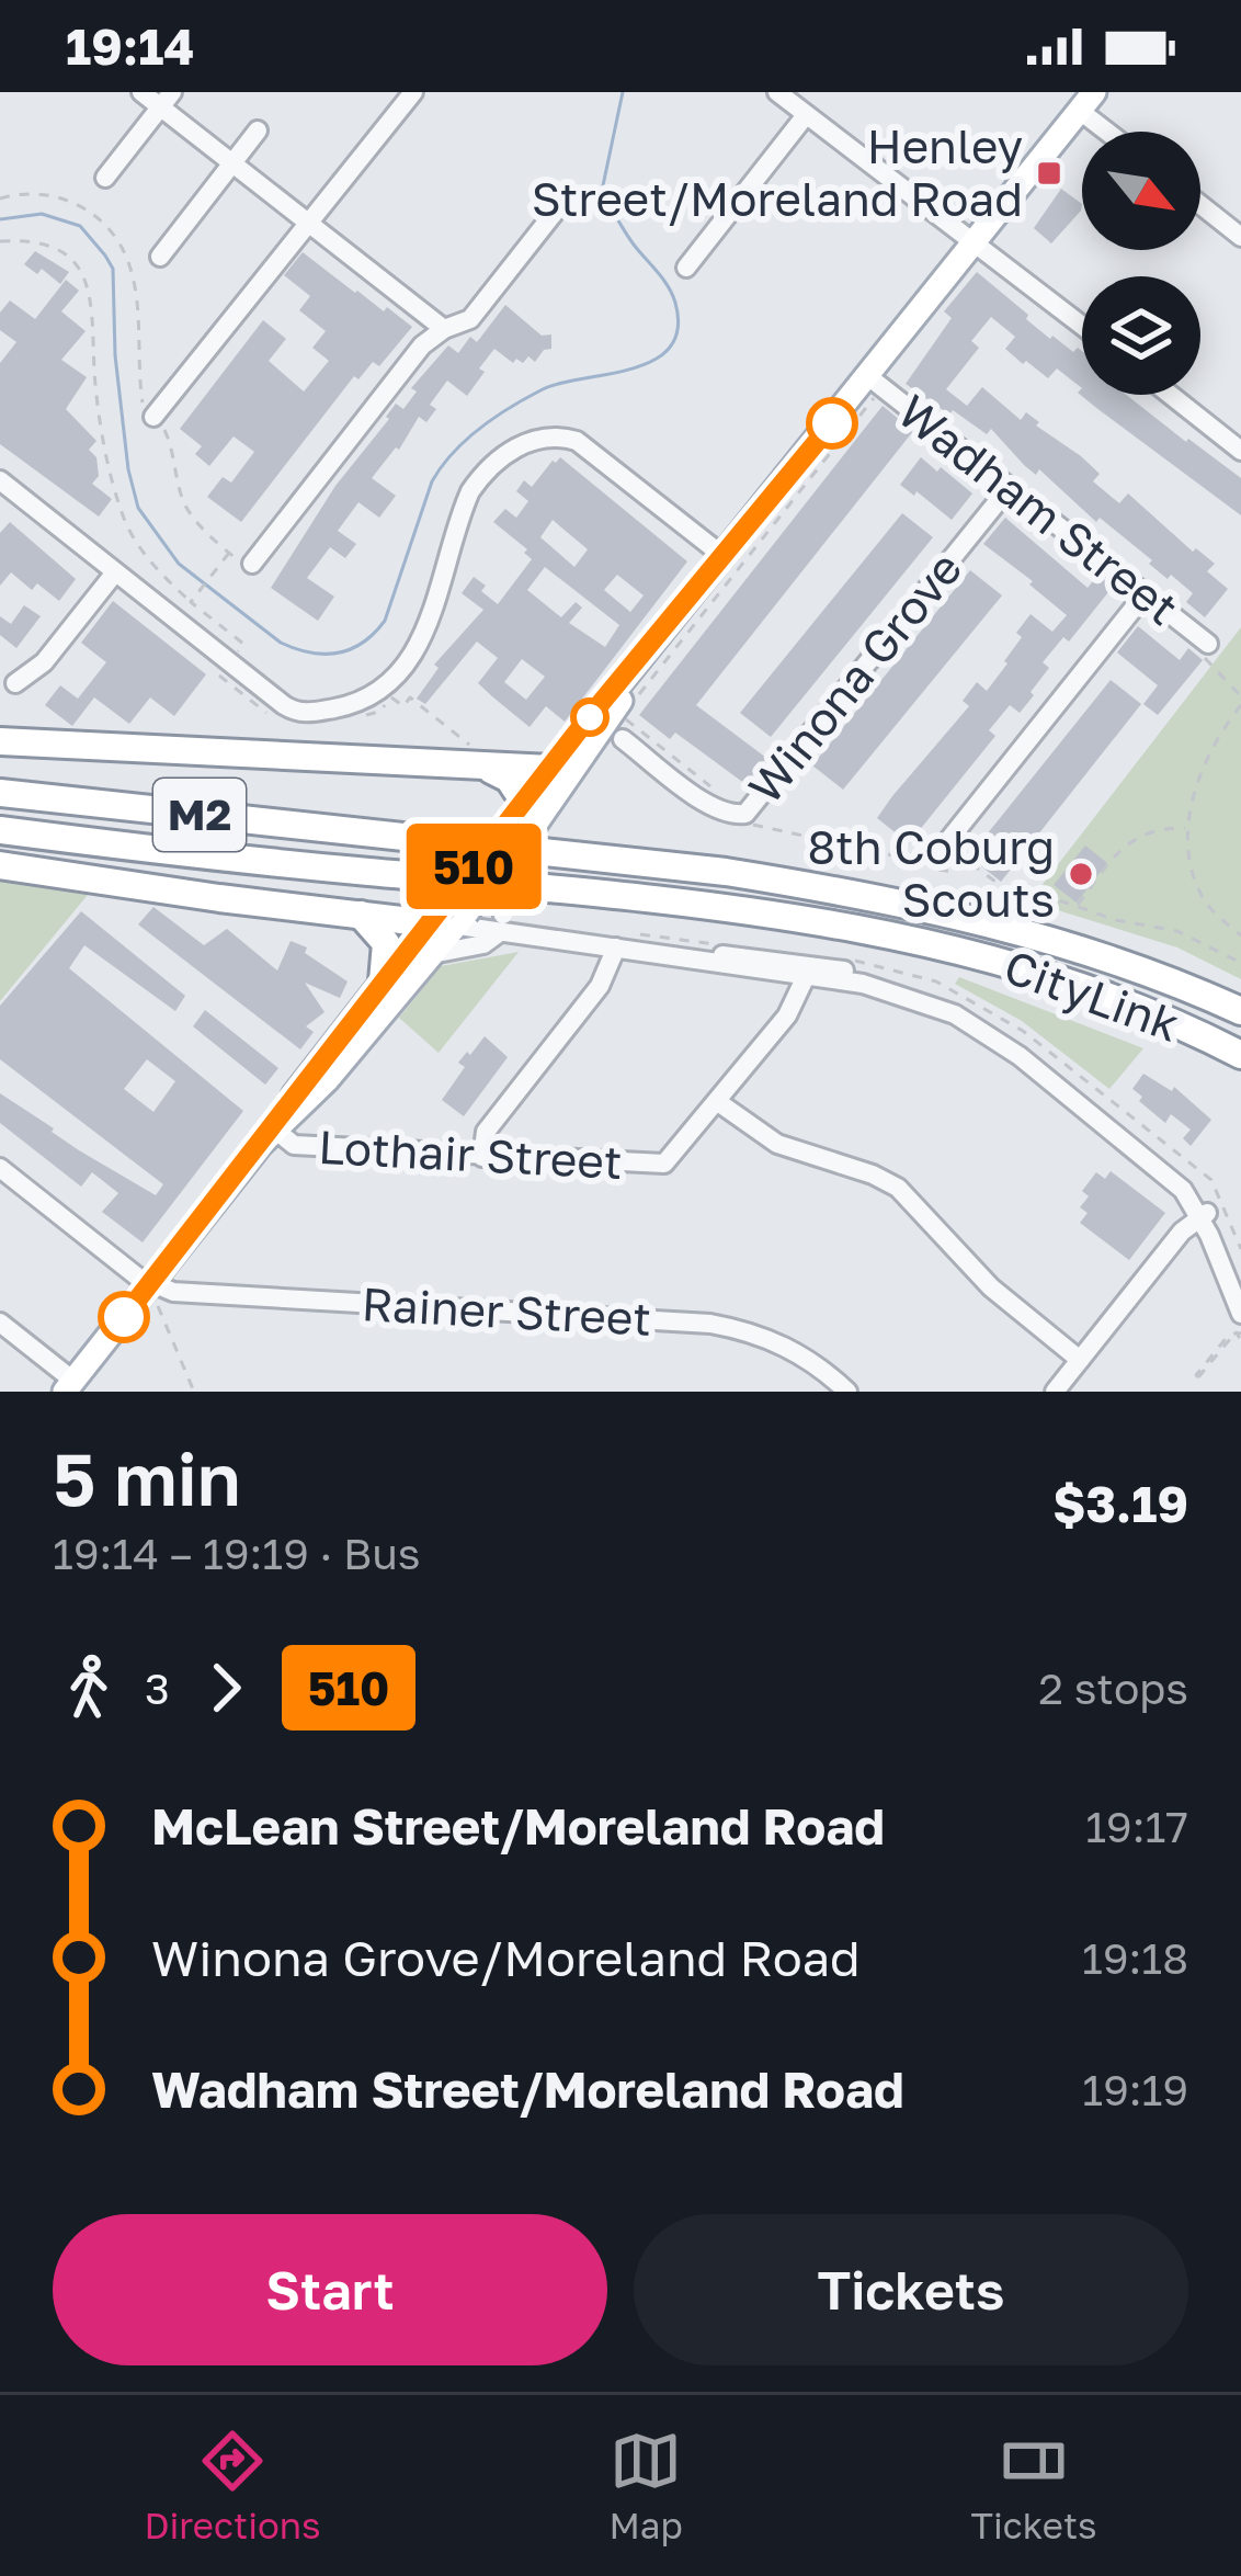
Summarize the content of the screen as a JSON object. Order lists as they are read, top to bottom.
{
  "streets": {
    "highway": ["M2", "CityLink"],
    "street": [
      "Wadham Street",
      "Winona Grove",
      "Lothair Street",
      "Rainer Street"
    ]
  },
  "crossings": [
    ["Wadham Street", "Winona Grove"]
  ],
  "places": {
    "transit": ["Henley Street/Moreland Road"],
    "other": ["8th Coburg Scouts"]
  },
  "lines": ["bus line 510"],
  "north": "bottom right",
  "page": {
    "status": "19:14",
    "on_map": "510",
    "heading": ["5 min", "19:14 – 19:19 · Bus", "$3.19"],
    "legs": ["3", "510", "2 stops"],
    "list": [
      {
        "name": "McLean Street/Moreland Road",
        "value": "19:17"
      },
      {
        "name": "Winona Grove/Moreland Road",
        "value": "19:18"
      },
      {
        "name": "Wadham Street/Moreland Road",
        "value": "19:19"
      }
    ],
    "buttons": ["Start", "Tickets"],
    "tabs": ["Directions", "Map", "Tickets"]
  }
}
